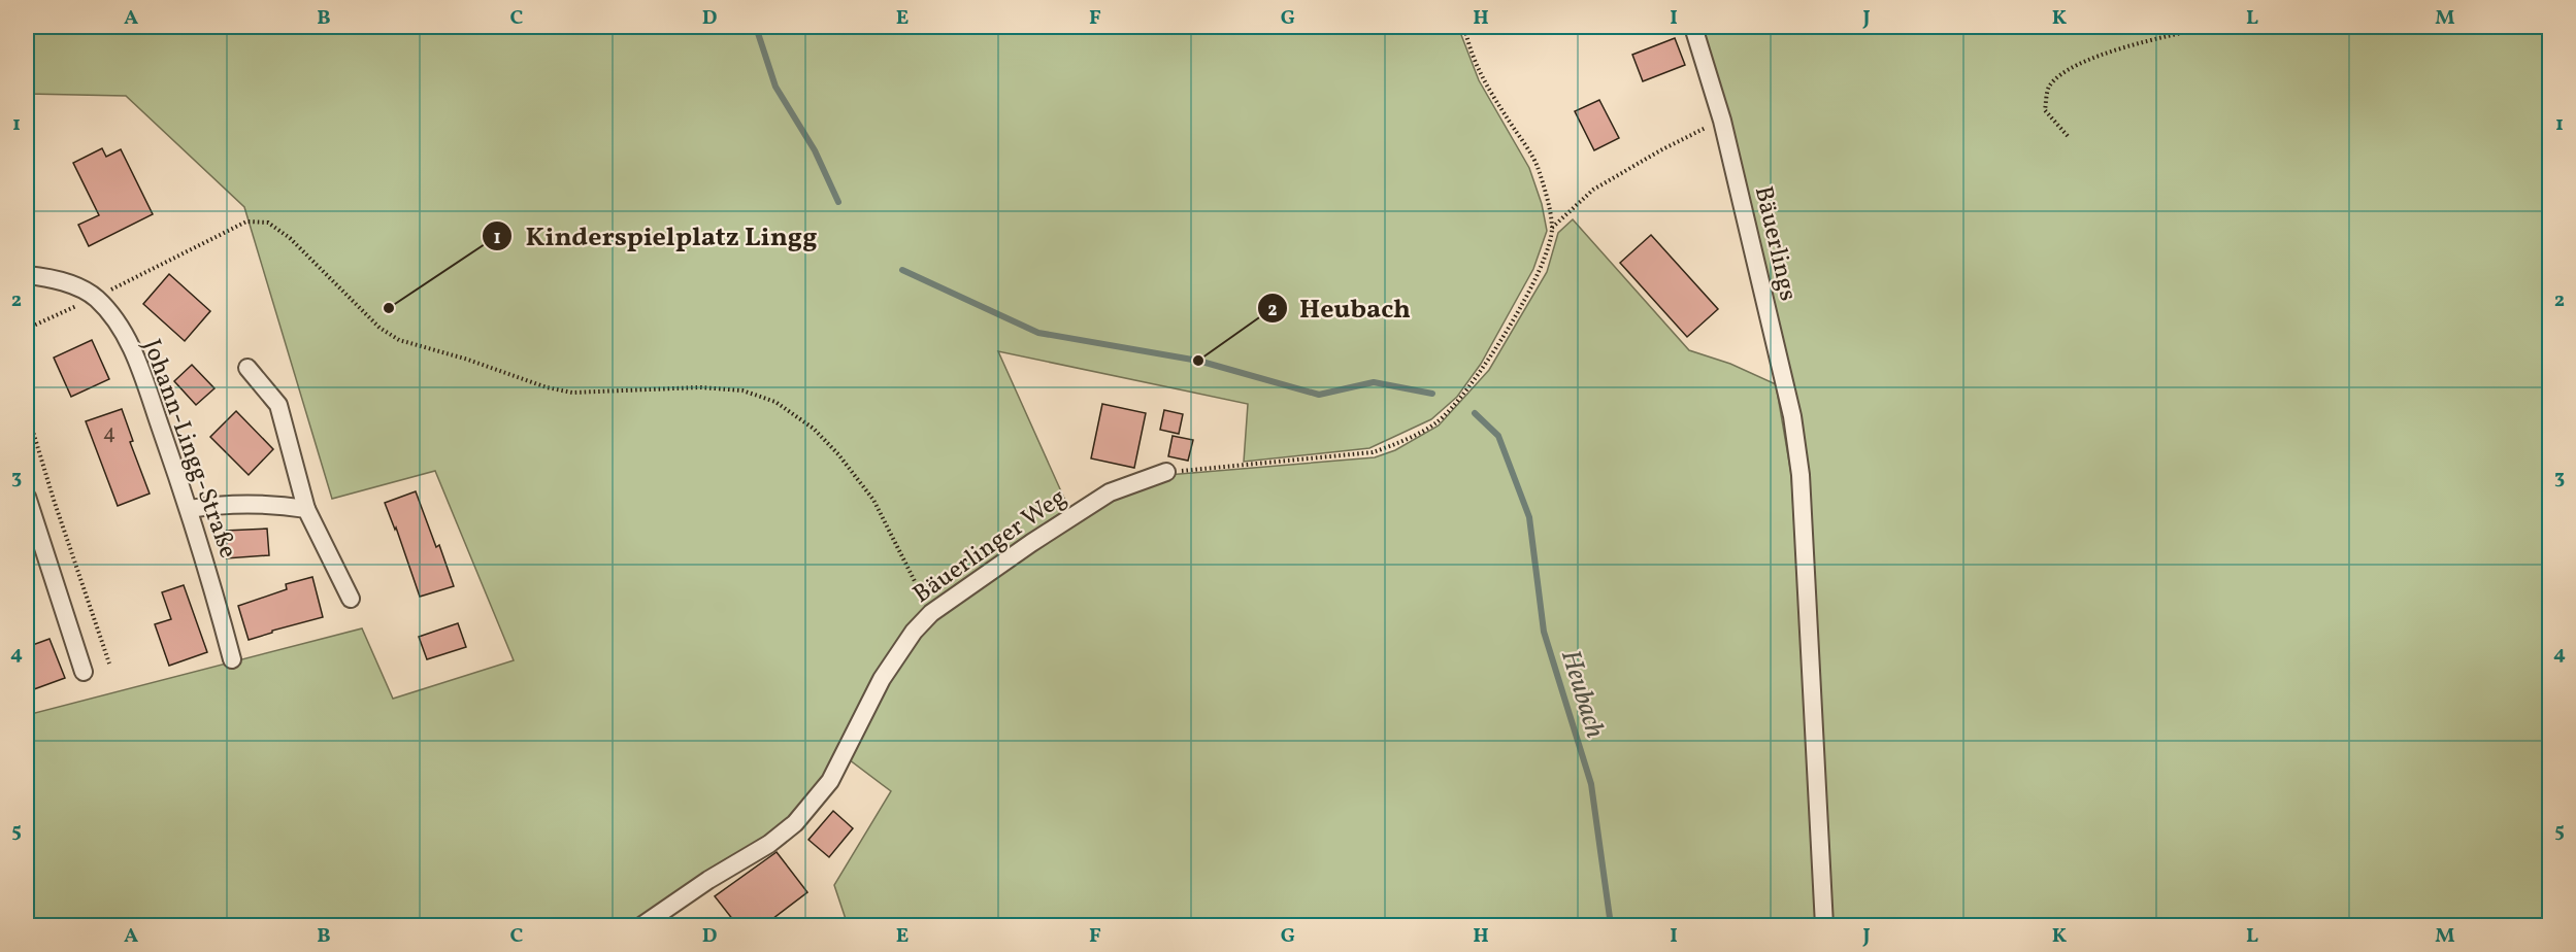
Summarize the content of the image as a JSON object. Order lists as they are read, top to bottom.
{
  "streets": {
    "street": ["Bäuerlings", "Johann-Lingg-Straße", "Bäuerlinger Weg"]
  },
  "water": ["Heubach"],
  "places": ["Kinderspielplatz Lingg", "Heubach"],
  "house_numbers": ["4"],
  "grid": {
    "columns": [
      "A",
      "B",
      "C",
      "D",
      "E",
      "F",
      "G",
      "H",
      "I",
      "J",
      "K",
      "L",
      "M"
    ],
    "rows": [
      "1",
      "2",
      "3",
      "4",
      "5"
    ]
  }
}
